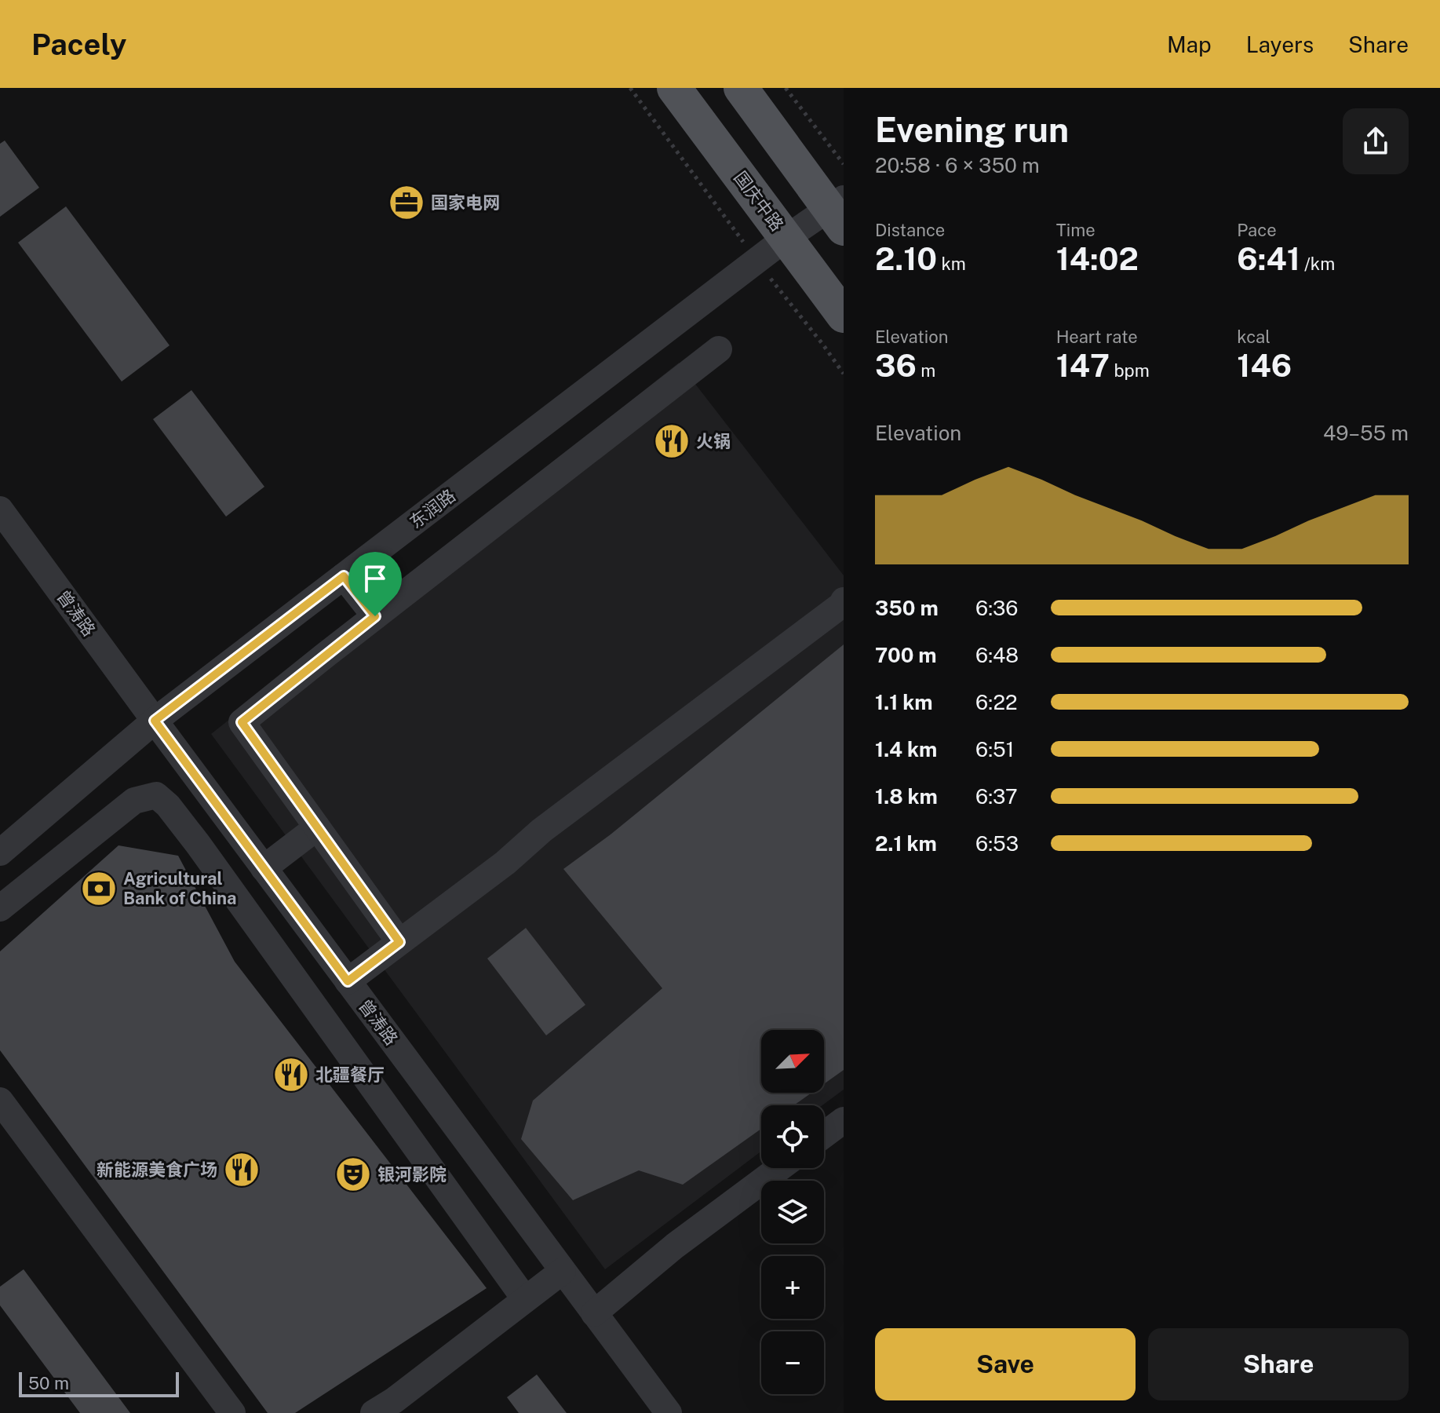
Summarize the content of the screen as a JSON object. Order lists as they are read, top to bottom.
{
  "streets": {
    "main road": ["国庆中路"],
    "street": ["东润路", "曾涛路"]
  },
  "crossings": [
    ["国庆中路", "东润路"],
    ["东润路", "曾涛路"]
  ],
  "places": {
    "office": ["国家电网"],
    "restaurant": ["火锅", "北疆餐厅", "新能源美食广场"],
    "bank": ["Agricultural Bank of China"],
    "theatre": ["银河影院"]
  },
  "scale_bar": "50 m",
  "north": "top right",
  "page": {
    "header": "Pacely",
    "nav": ["Map", "Layers", "Share"],
    "heading": ["Evening run", "20:58 · 6 × 350 m"],
    "stats": [
      ["Distance", "2.10 km"],
      ["Time", "14:02"],
      ["Pace", "6:41 /km"],
      ["Elevation", "36 m"],
      ["Heart rate", "147 bpm"],
      ["kcal", "146"]
    ],
    "chart": ["Elevation", "49–55 m"],
    "list": [
      {
        "name": "350 m",
        "note": "6:36"
      },
      {
        "name": "700 m",
        "note": "6:48"
      },
      {
        "name": "1.1 km",
        "note": "6:22"
      },
      {
        "name": "1.4 km",
        "note": "6:51"
      },
      {
        "name": "1.8 km",
        "note": "6:37"
      },
      {
        "name": "2.1 km",
        "note": "6:53"
      }
    ],
    "map_buttons": ["+", "−"],
    "buttons": ["Save", "Share"],
    "scale": "50 m"
  }
}
